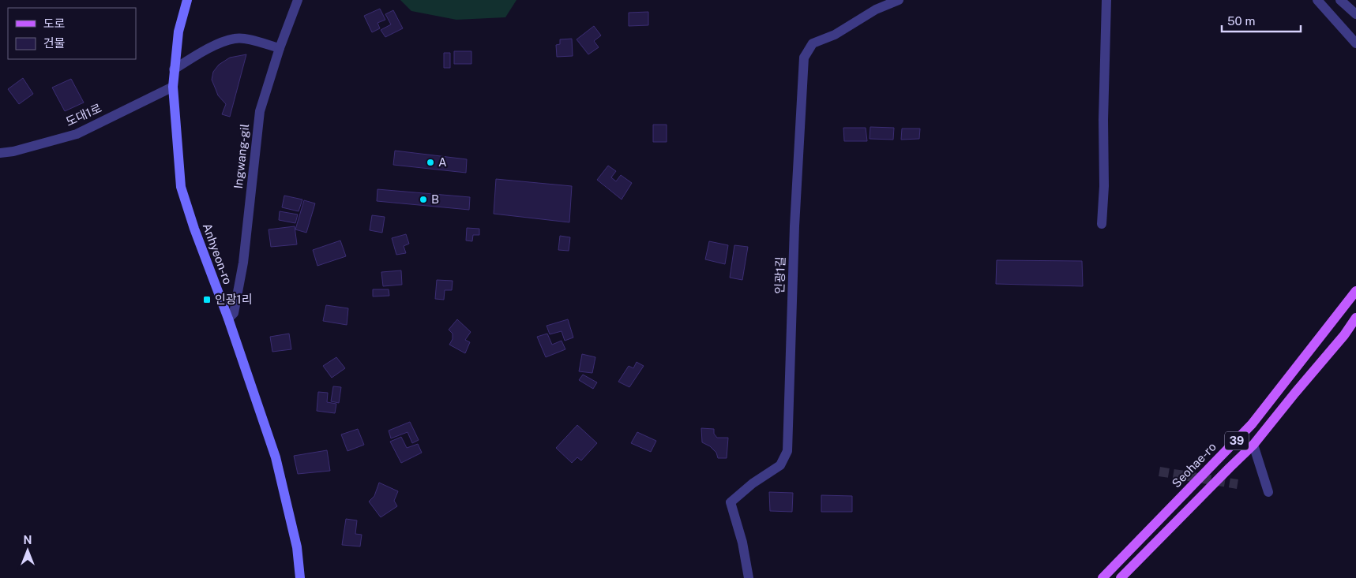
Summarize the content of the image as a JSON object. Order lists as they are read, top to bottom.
{
  "streets": {
    "main road": ["Anhyeon-ro", "39", "Seohae-ro"],
    "street": ["도대1로", "Ingwang-gil", "인광1길"]
  },
  "crossings": [
    ["도대1로", "Anhyeon-ro"],
    ["Ingwang-gil", "Anhyeon-ro"]
  ],
  "places": {
    "other": ["A", "B"],
    "transit": ["인광1리"]
  },
  "legend": ["도로", "건물"],
  "scale_bar": "50 m",
  "north": "top"
}
